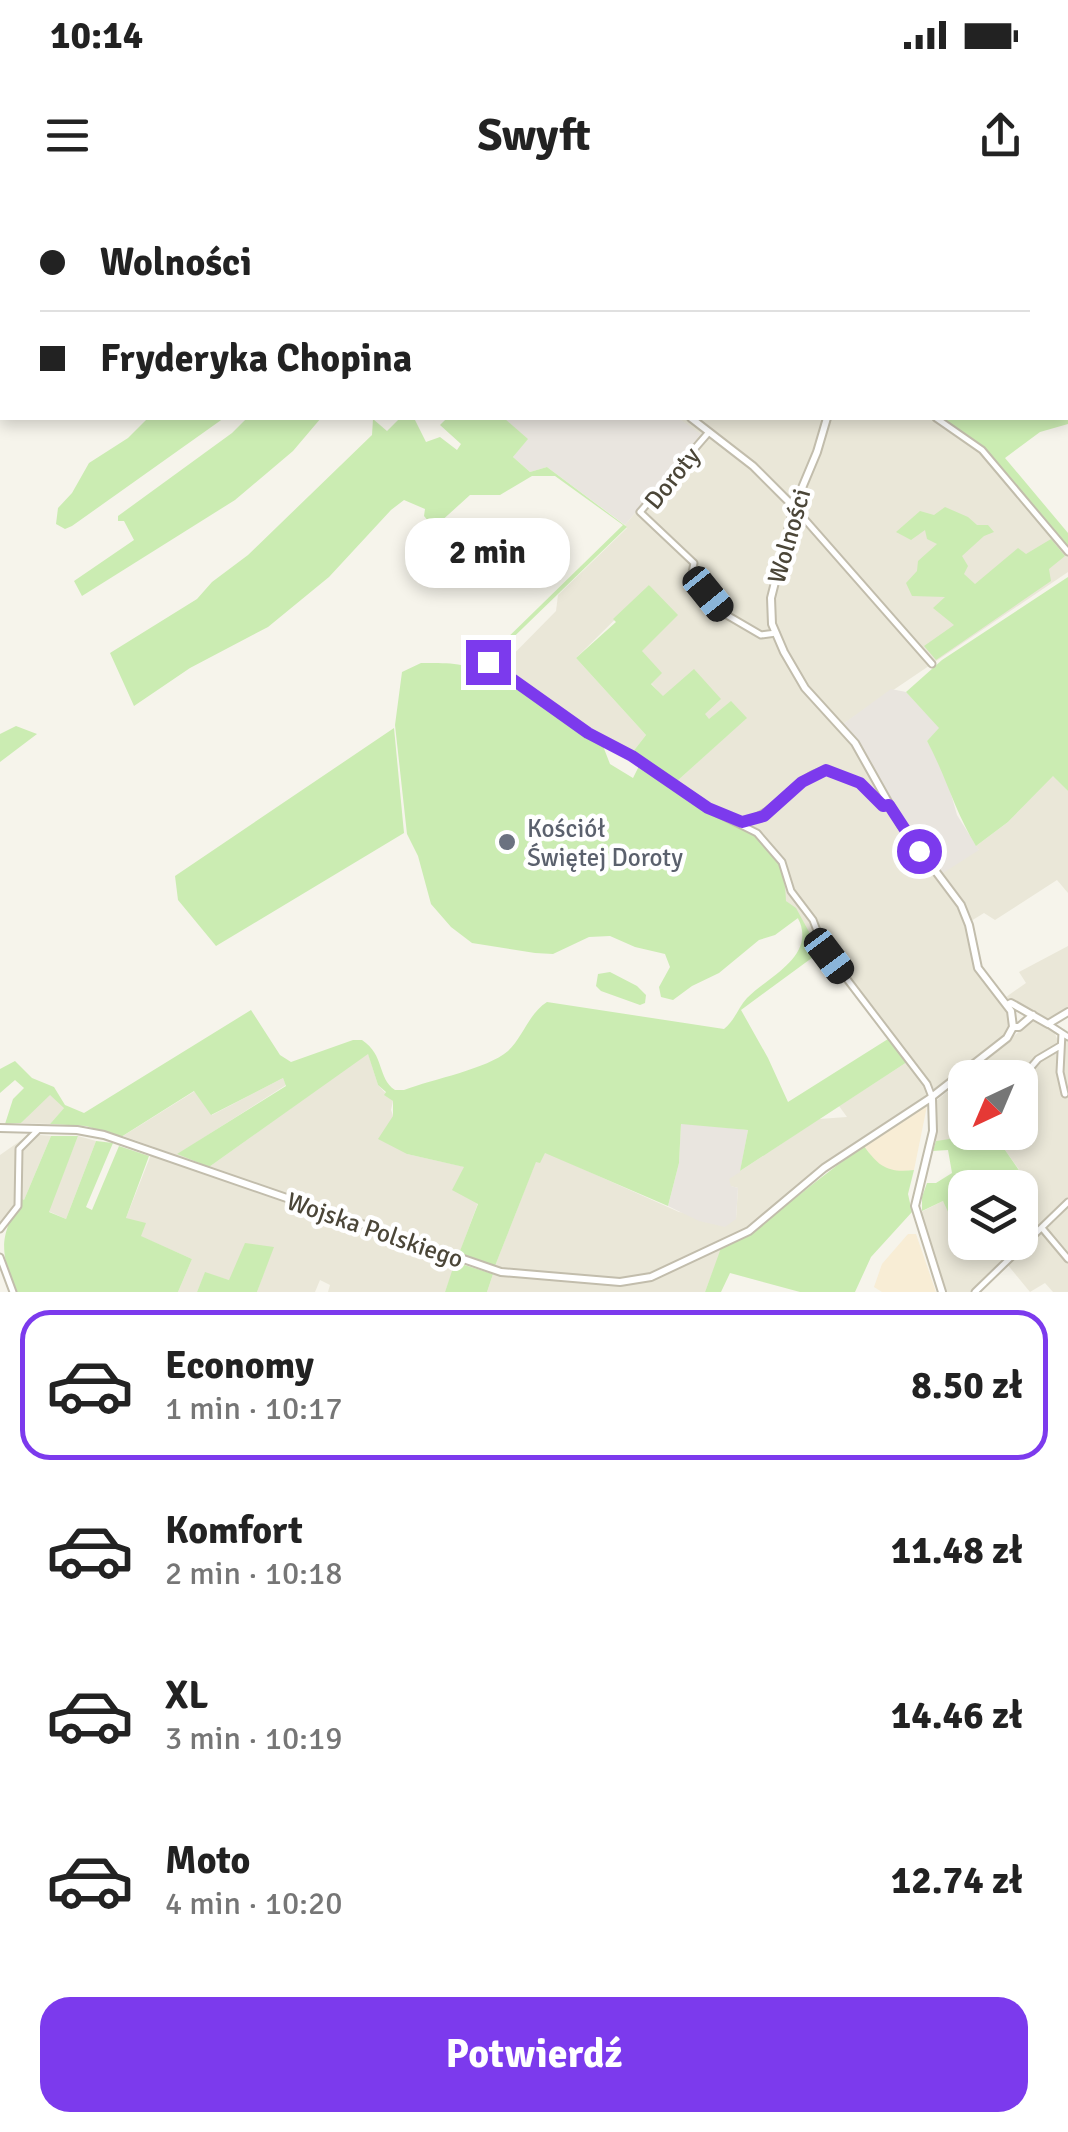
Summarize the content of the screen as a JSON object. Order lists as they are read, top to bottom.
{
  "streets": {
    "street": ["Doroty", "Wolności", "Wojska Polskiego"]
  },
  "crossings": [
    ["Doroty", "Wolności"],
    ["Wolności", "Wojska Polskiego"]
  ],
  "places": ["Kościół Świętej Doroty"],
  "north": "bottom left",
  "page": {
    "status": "10:14",
    "header": "Swyft",
    "banner": ["Wolności", "Fryderyka Chopina"],
    "bubble": "2 min",
    "list": [
      {
        "name": "Economy",
        "note": "1 min · 10:17",
        "value": "8.50 zł"
      },
      {
        "name": "Komfort",
        "note": "2 min · 10:18",
        "value": "11.48 zł"
      },
      {
        "name": "XL",
        "note": "3 min · 10:19",
        "value": "14.46 zł"
      },
      {
        "name": "Moto",
        "note": "4 min · 10:20",
        "value": "12.74 zł"
      }
    ],
    "buttons": "Potwierdź"
  }
}
